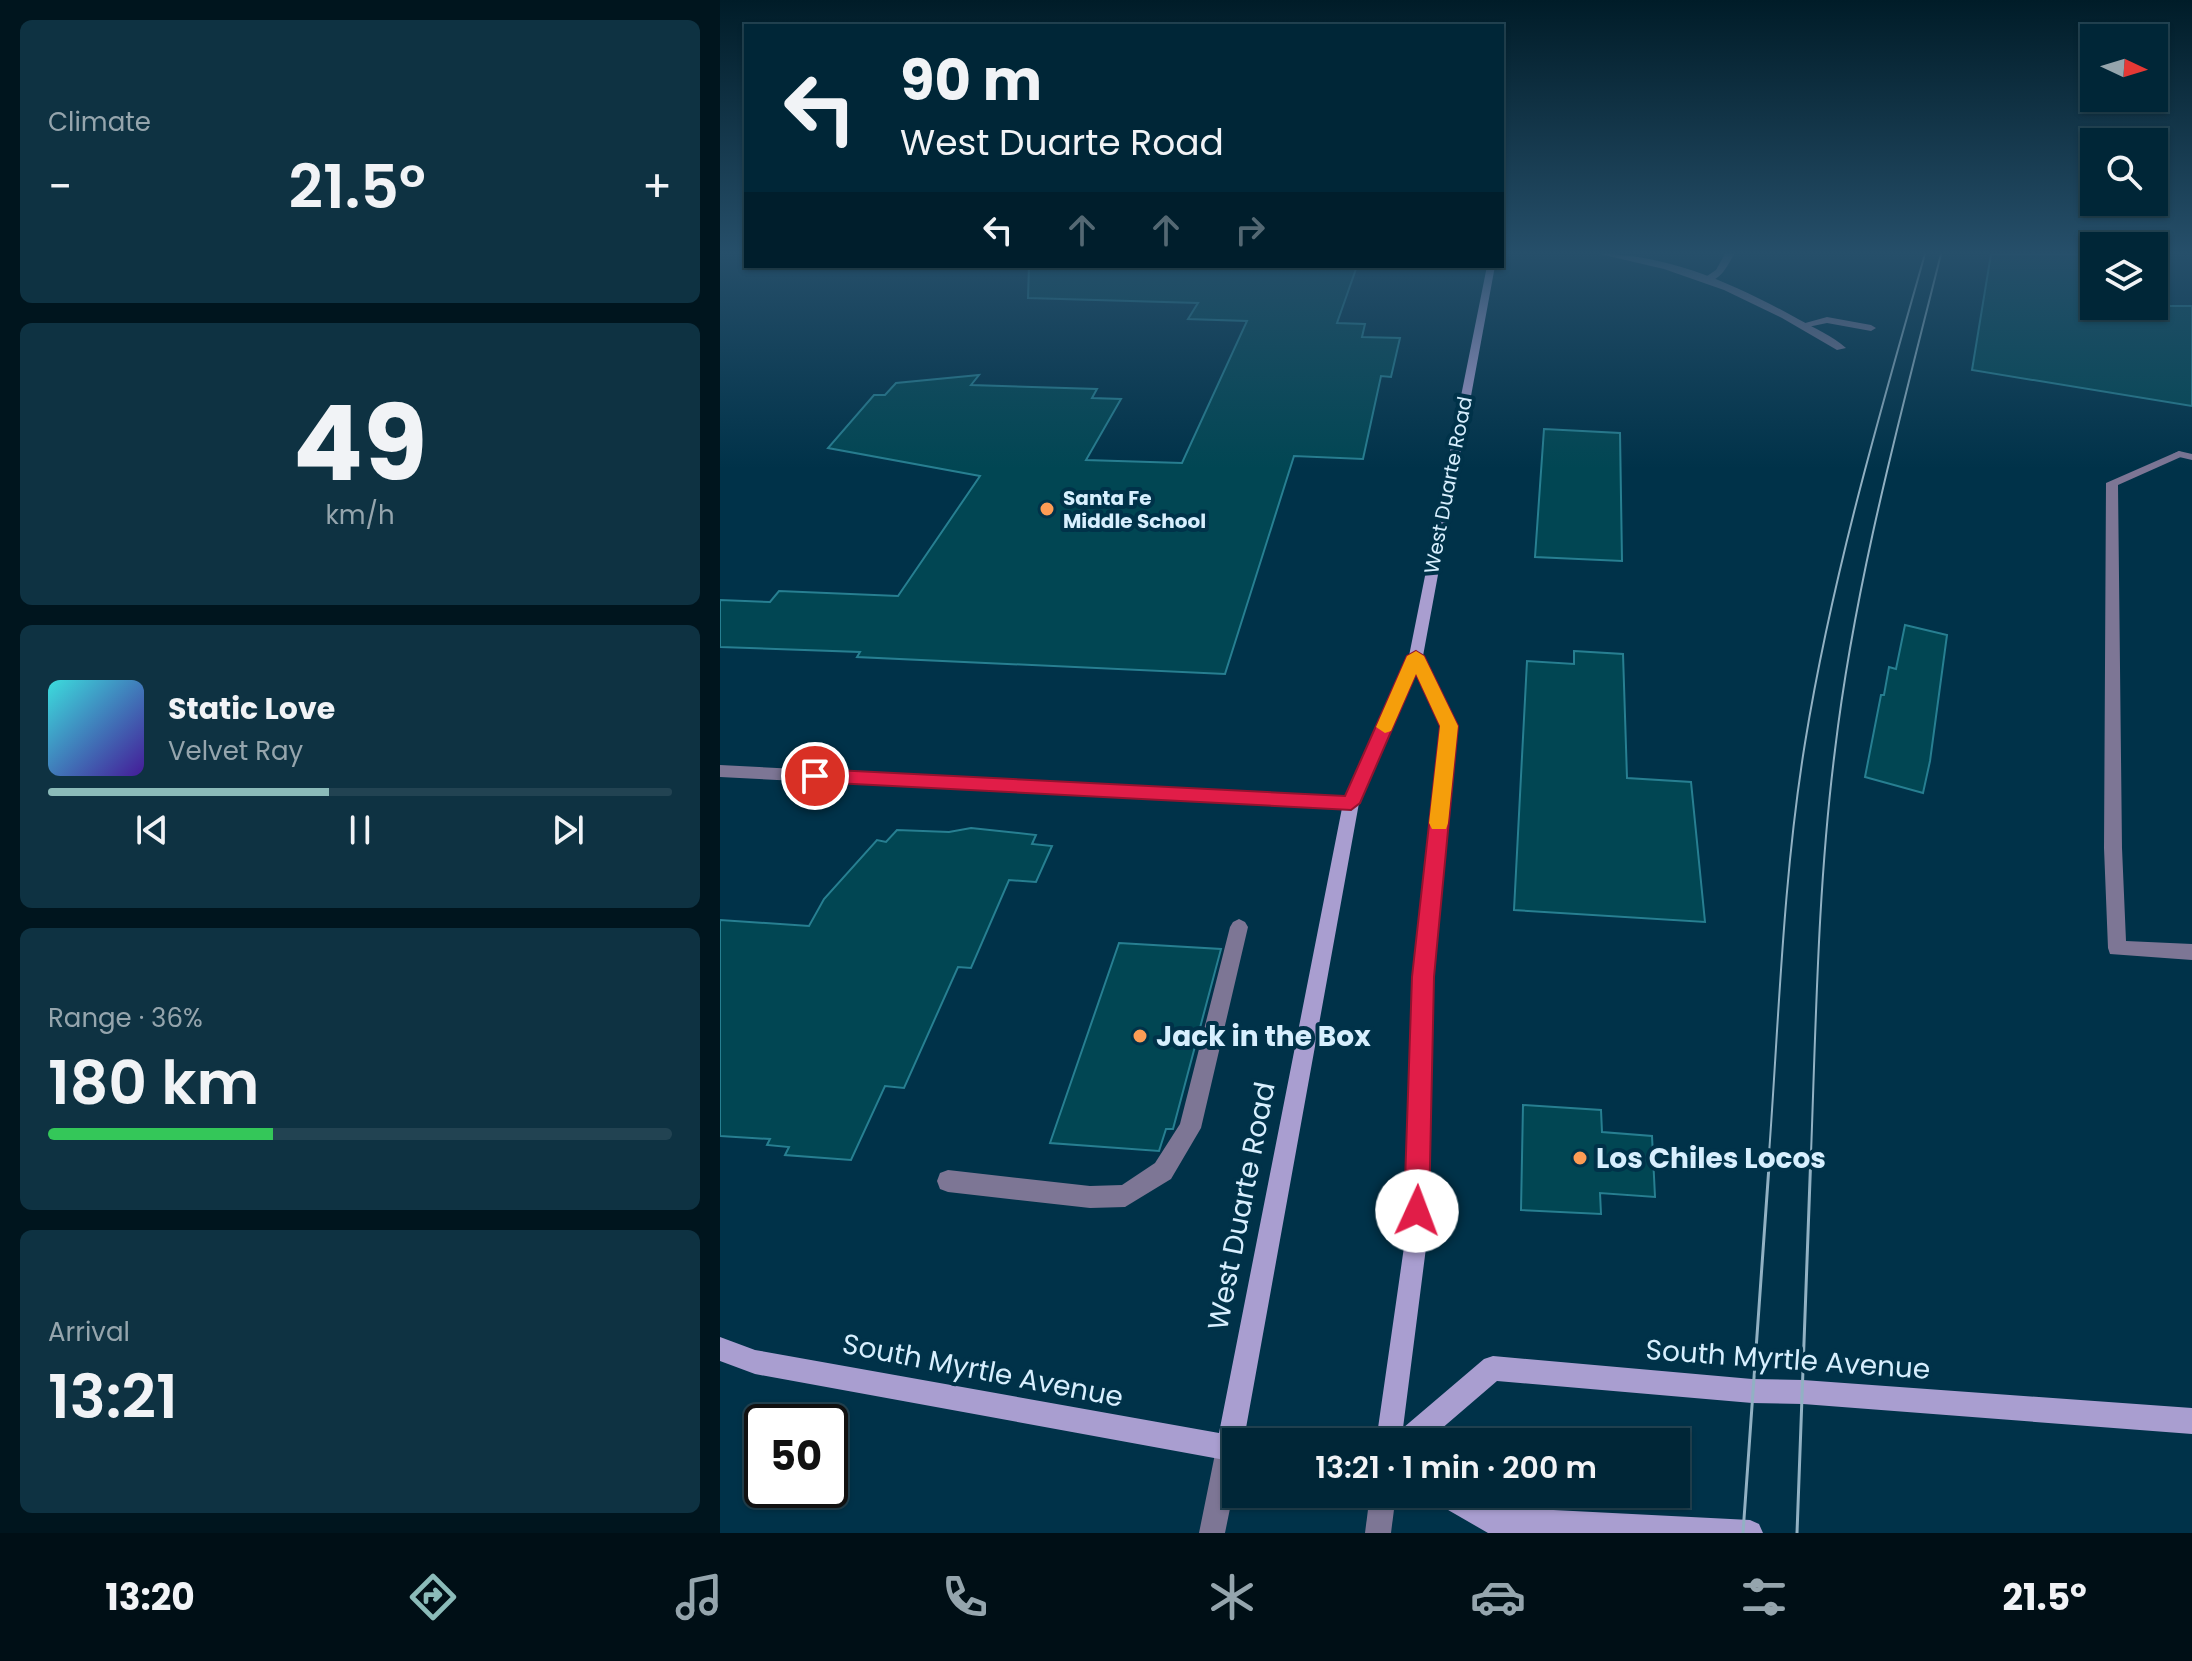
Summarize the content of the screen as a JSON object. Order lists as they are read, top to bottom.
{
  "streets": {
    "main road": ["West Duarte Road", "South Myrtle Avenue"]
  },
  "places": ["Santa Fe Middle School", "Jack in the Box", "Los Chiles Locos"],
  "north": "right",
  "page": {
    "tile": [
      "Climate",
      ["49", "km/h"],
      ["Range · 36%", "180 km"],
      ["Arrival", "13:21"]
    ],
    "turn": ["90 m", "West Duarte Road"],
    "heat": ["−", "21.5°", "+"],
    "song": ["Static Love", "Velvet Ray"],
    "limit": "50",
    "trip": "13:21 · 1 min · 200 m",
    "tabs": ["13:20", "21.5°"]
  }
}
